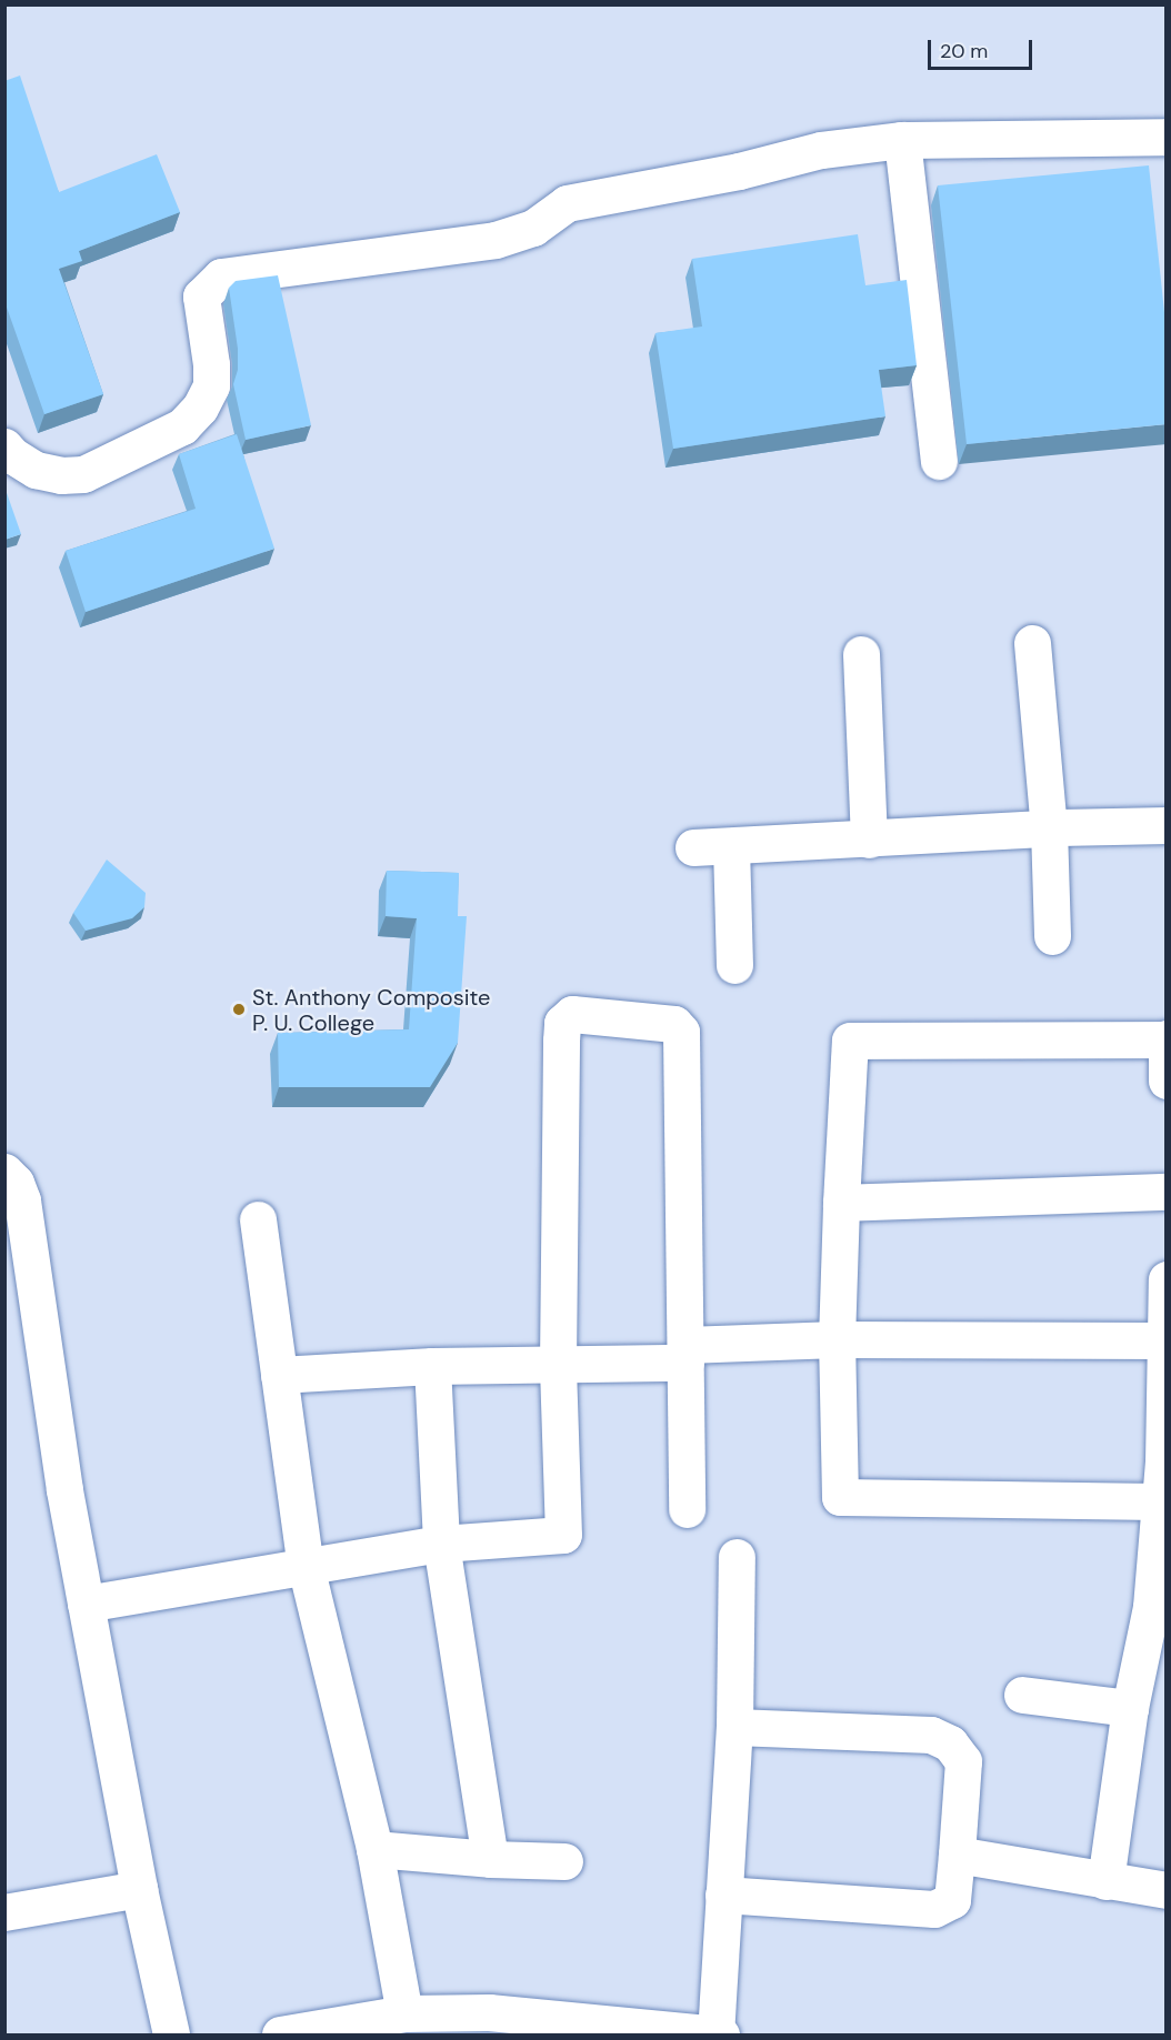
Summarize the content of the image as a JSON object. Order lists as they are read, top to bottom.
{
  "places": ["St. Anthony Composite P. U. College"],
  "scale_bar": "20 m"
}
